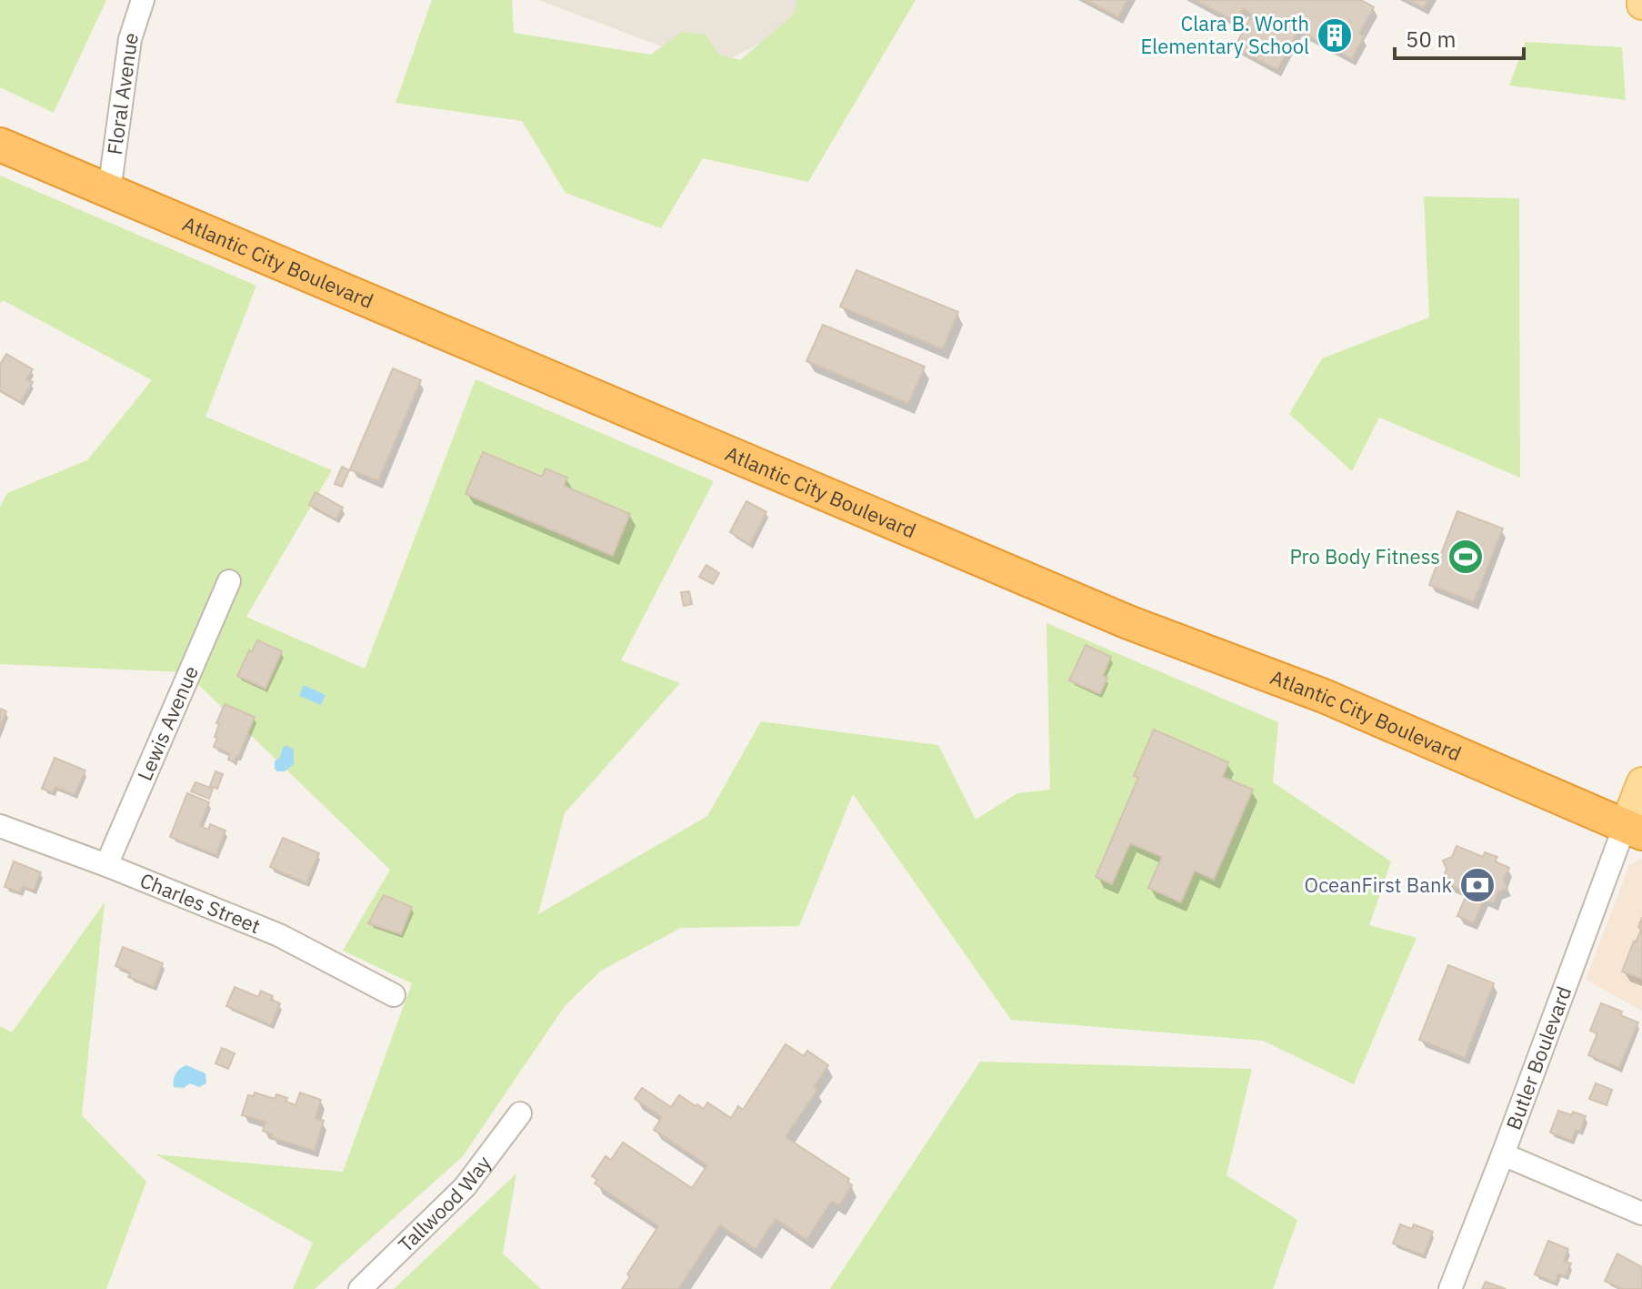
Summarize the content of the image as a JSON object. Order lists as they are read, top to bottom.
{
  "streets": {
    "highway": ["Atlantic City Boulevard"],
    "street": [
      "Floral Avenue",
      "Lewis Avenue",
      "Charles Street",
      "Butler Boulevard",
      "Tallwood Way"
    ]
  },
  "crossings": [
    ["Floral Avenue", "Atlantic City Boulevard"],
    ["Atlantic City Boulevard", "Butler Boulevard"],
    ["Lewis Avenue", "Charles Street"]
  ],
  "places": {
    "building": ["Clara B. Worth Elementary School"],
    "sports": ["Pro Body Fitness"],
    "bank": ["OceanFirst Bank"]
  },
  "scale_bar": "50 m"
}
